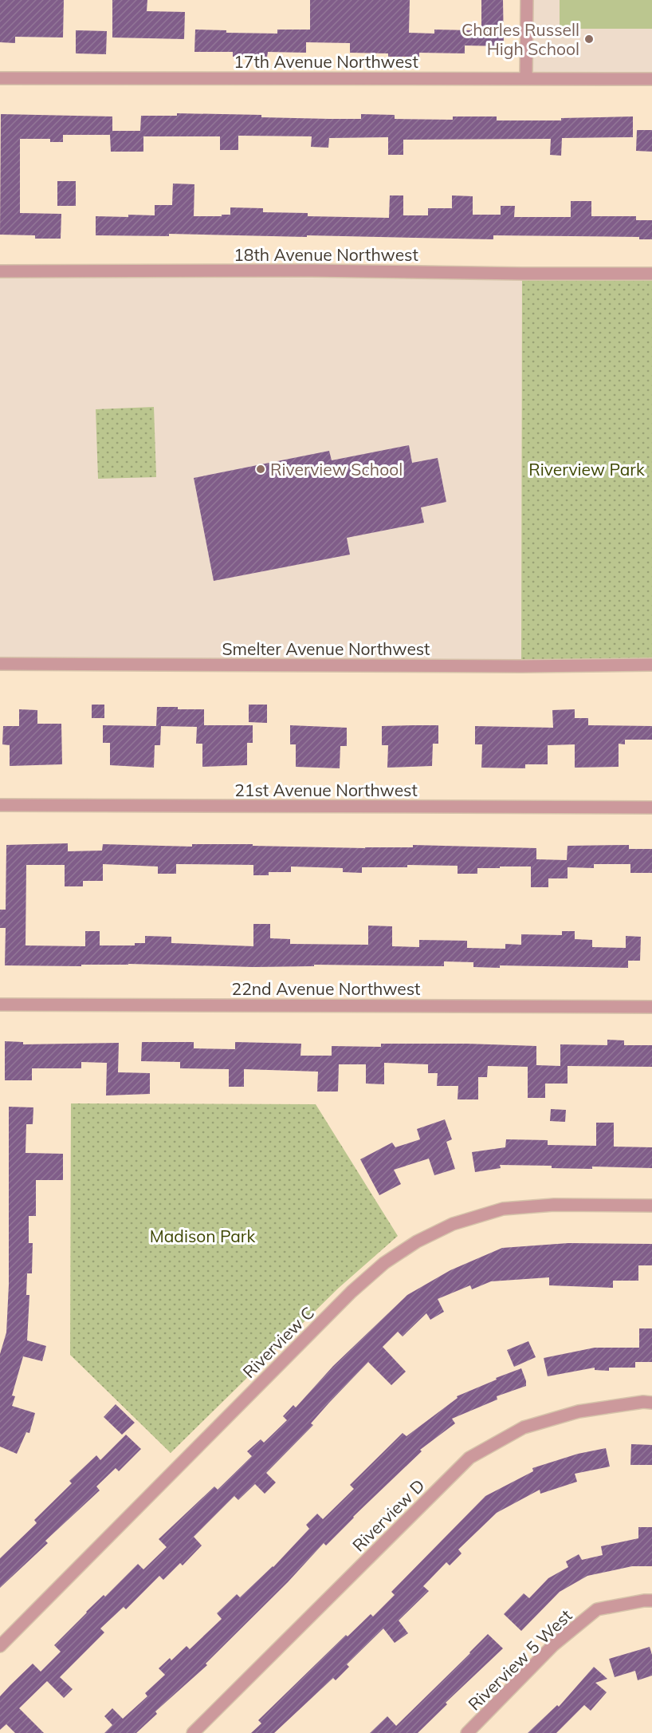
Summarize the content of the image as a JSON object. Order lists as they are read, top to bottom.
{
  "streets": {
    "street": [
      "17th Avenue Northwest",
      "18th Avenue Northwest",
      "Smelter Avenue Northwest",
      "21st Avenue Northwest",
      "22nd Avenue Northwest",
      "Riverview C",
      "Riverview D",
      "Riverview 5 West"
    ]
  },
  "parks": ["Riverview Park", "Madison Park"],
  "places": ["Charles Russell High School", "Riverview School"]
}
